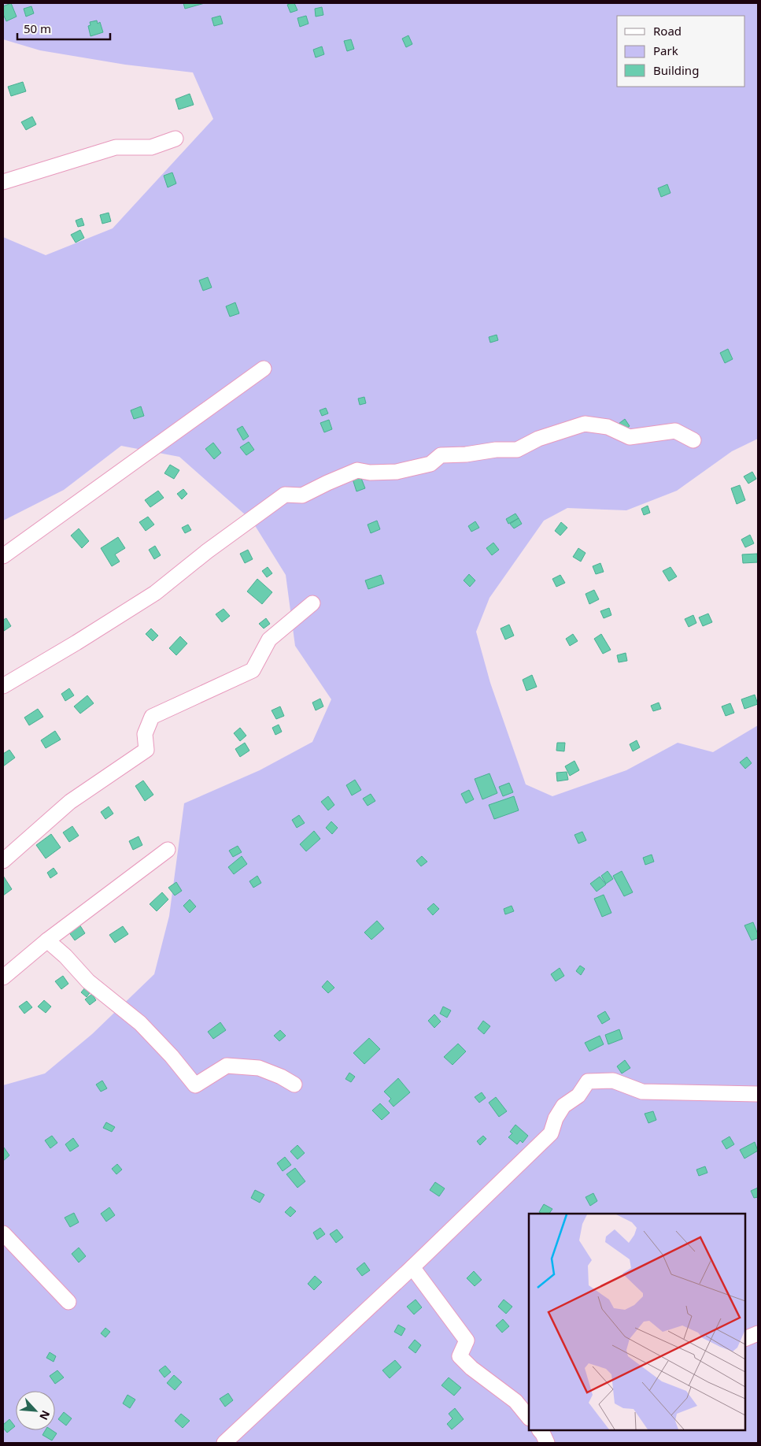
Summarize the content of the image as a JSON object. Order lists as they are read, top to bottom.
{
  "legend": ["Road", "Park", "Building"],
  "scale_bar": "50 m",
  "north": "bottom right"
}
